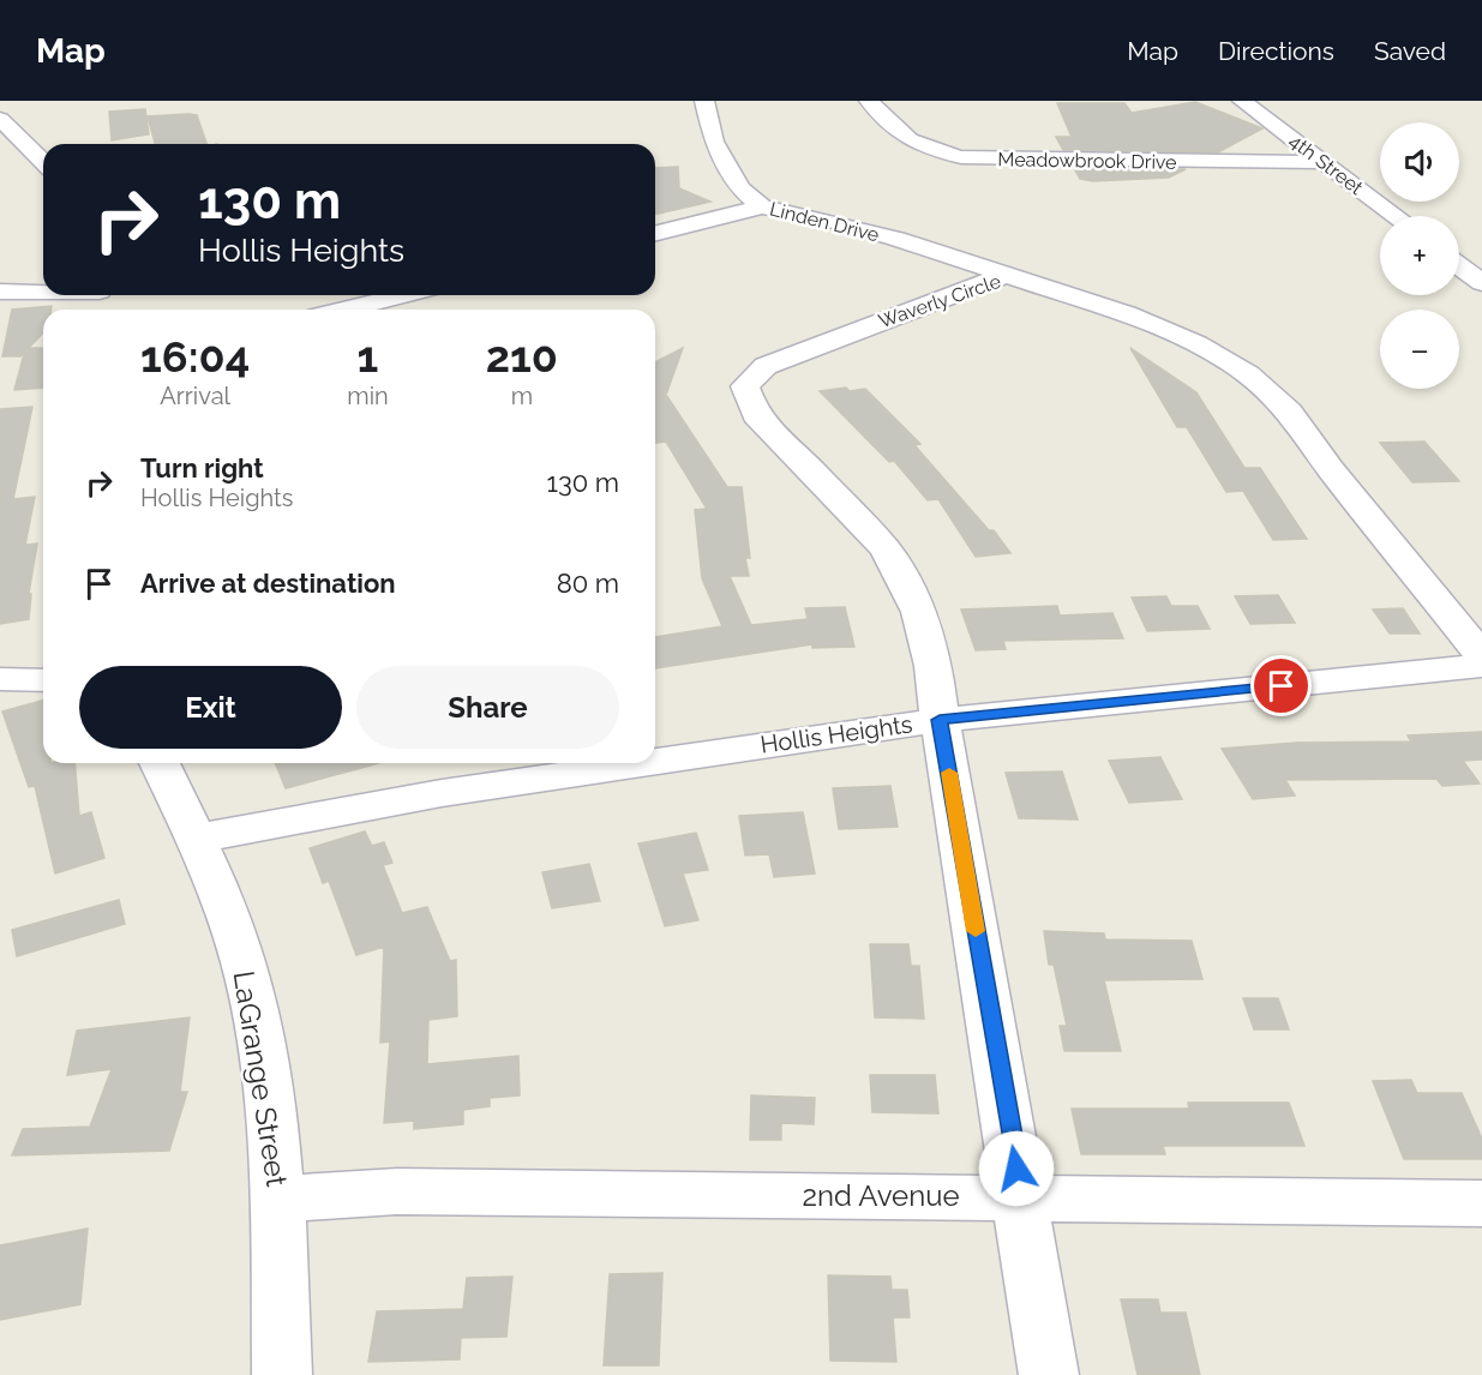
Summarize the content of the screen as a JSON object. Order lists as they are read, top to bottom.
{
  "streets": {
    "street": [
      "Meadowbrook Drive",
      "4th Street",
      "Linden Drive",
      "Waverly Circle",
      "Hollis Heights",
      "LaGrange Street",
      "2nd Avenue"
    ]
  },
  "crossings": [
    ["Meadowbrook Drive", "4th Street"],
    ["Linden Drive", "Waverly Circle"],
    ["Waverly Circle", "Hollis Heights"],
    ["Hollis Heights", "LaGrange Street"],
    ["LaGrange Street", "2nd Avenue"]
  ],
  "page": {
    "header": "Map",
    "nav": ["Map", "Directions", "Saved"],
    "map_buttons": ["+", "−"],
    "turn": ["130 m", "Hollis Heights"],
    "eta": [
      "16:04",
      "Arrival",
      "1",
      "min",
      "210",
      "m"
    ],
    "list": [
      {
        "name": "Turn right",
        "note": "Hollis Heights",
        "value": "130 m"
      },
      {
        "name": "Arrive at destination",
        "value": "80 m"
      }
    ],
    "buttons": ["Exit", "Share"]
  }
}
